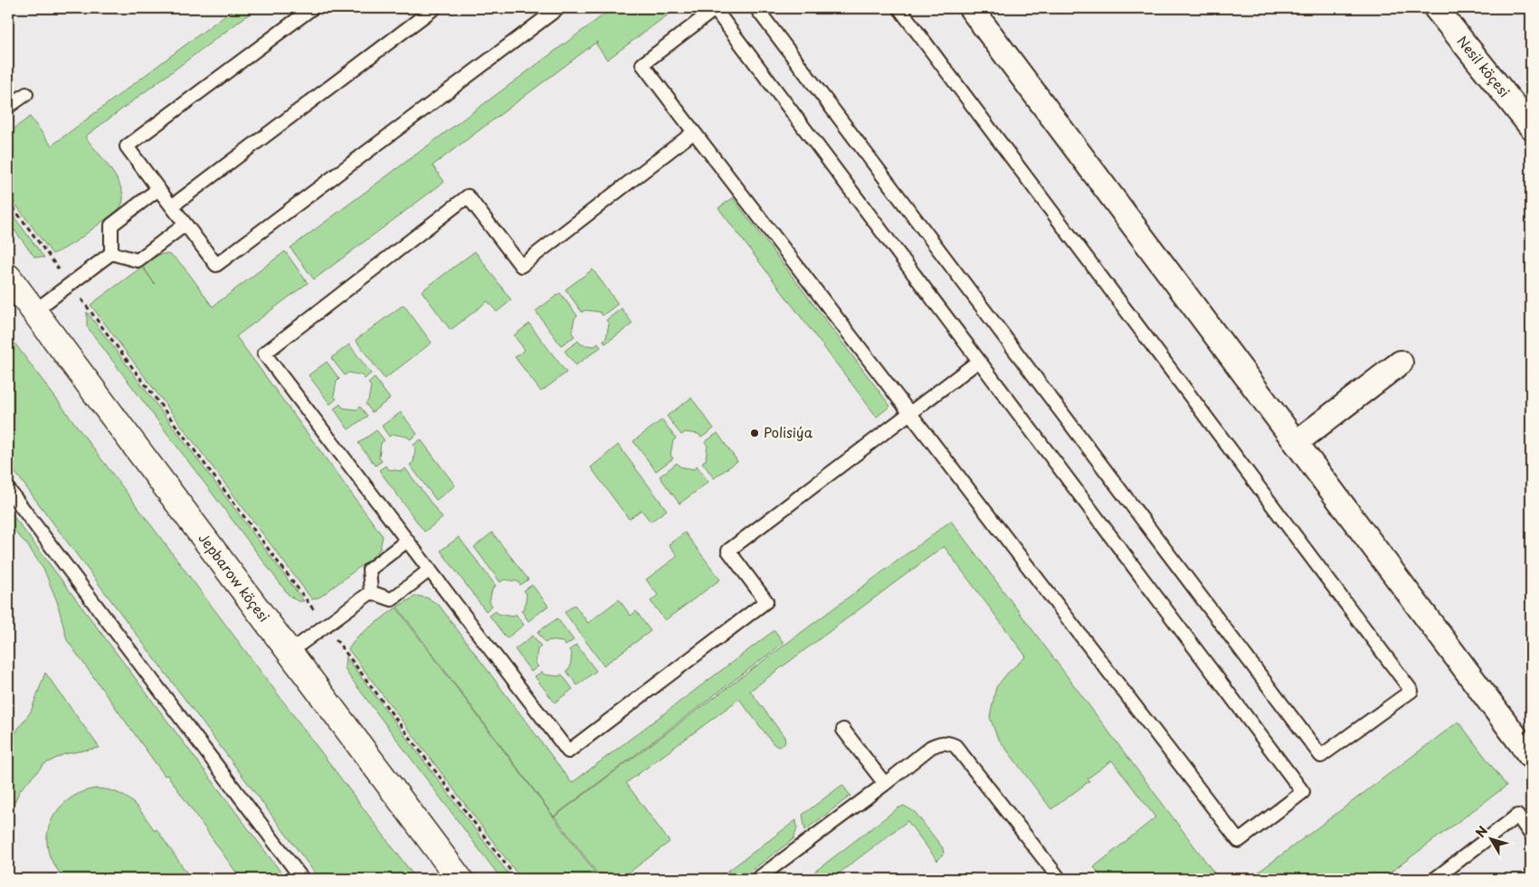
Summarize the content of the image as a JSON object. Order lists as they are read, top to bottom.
{
  "streets": {
    "street": ["Nesil köçesi", "Jepbarow köçesi"]
  },
  "places": ["Polisiýa"],
  "north": "top left"
}
